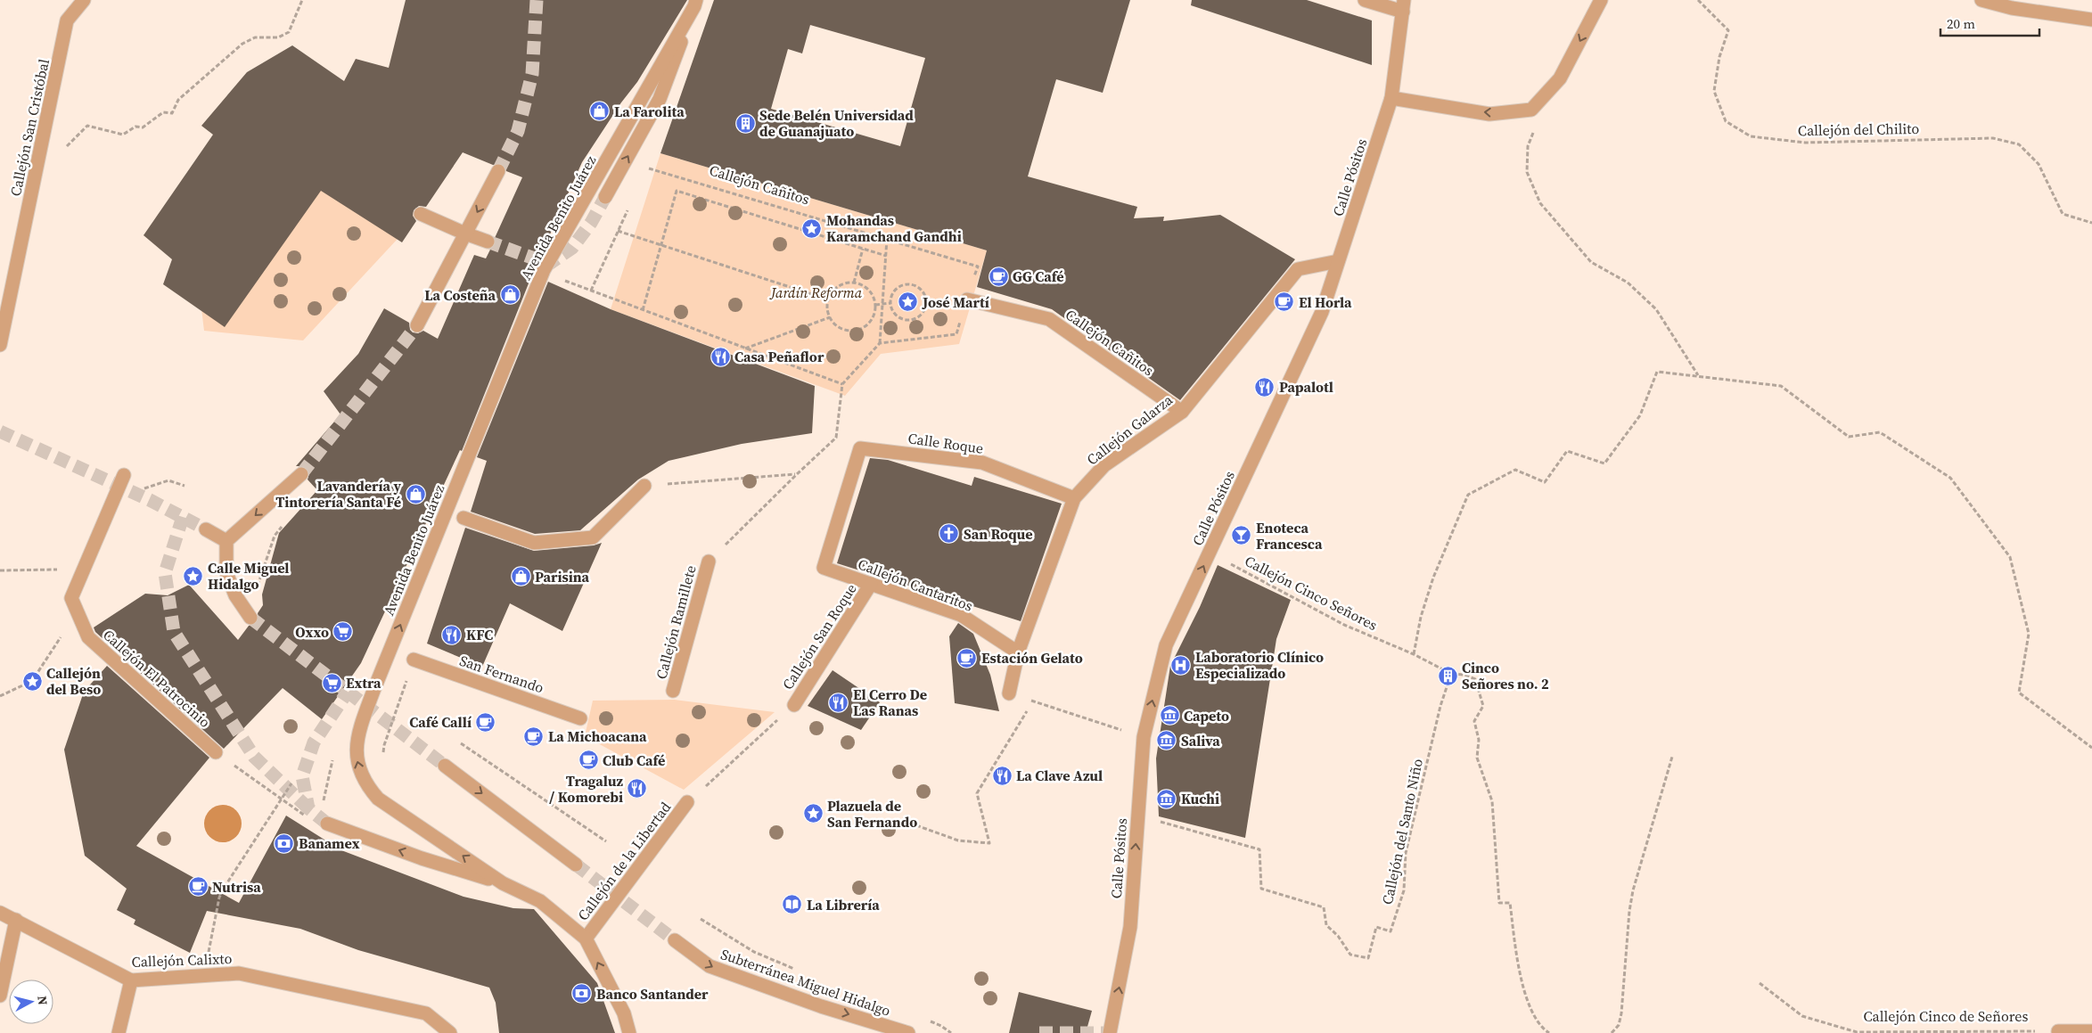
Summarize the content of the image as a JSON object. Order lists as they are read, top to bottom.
{
  "streets": {
    "street": [
      "Callejón San Cristóbal",
      "Calle Pósitos",
      "Callejón Cañitos",
      "Avenida Benito Juárez",
      "Callejón Galarza",
      "Calle Roque",
      "Callejón Cantaritos",
      "Callejón Ramillete",
      "Callejón San Roque",
      "San Fernando",
      "Callejón El Patrocinio",
      "Callejón de la Libertad",
      "Callejón Calixto",
      "Subterránea Miguel Hidalgo"
    ],
    "path": [
      "Callejón del Chilito",
      "Callejón Cinco Señores",
      "Callejón del Santo Niño",
      "Callejón Cinco de Señores"
    ]
  },
  "crossings": [
    ["Calle Pósitos", "Callejón Galarza"],
    ["Calle Pósitos", "Callejón Cinco Señores"],
    ["Calle Pósitos", "Callejón del Santo Niño"],
    ["Callejón Cañitos", "Callejón Galarza"],
    ["Avenida Benito Juárez", "Callejón de la Libertad"],
    ["Callejón Galarza", "Calle Roque"],
    ["Callejón Galarza", "Callejón Cantaritos"],
    ["Calle Roque", "Callejón Cantaritos"],
    ["Callejón Cantaritos", "Callejón San Roque"],
    ["Callejón Cinco Señores", "Callejón del Santo Niño"]
  ],
  "one_way": ["Calle Pósitos", "Subterránea Miguel Hidalgo"],
  "parks": ["Jardín Reforma"],
  "places": {
    "shop": [
      "La Farolita",
      "La Costeña",
      "Lavandería y Tintorería Santa Fé",
      "Parisina"
    ],
    "building": ["Sede Belén Universidad de Guanajuato", "Cinco Señores no. 2"],
    "place": [
      "Mohandas Karamchand Gandhi",
      "José Martí",
      "Calle Miguel Hidalgo",
      "Callejón del Beso",
      "Plazuela de San Fernando"
    ],
    "cafe": [
      "GG Café",
      "El Horla",
      "Estación Gelato",
      "Café Callí",
      "La Michoacana",
      "Club Café",
      "Nutrisa"
    ],
    "restaurant": [
      "Casa Peñaflor",
      "Papalotl",
      "KFC",
      "El Cerro De Las Ranas",
      "La Clave Azul",
      "Tragaluz / Komorebi"
    ],
    "church": ["San Roque"],
    "bar": ["Enoteca Francesca"],
    "supermarket": ["Oxxo", "Extra"],
    "hospital": ["Laboratorio Clínico Especializado"],
    "museum": ["Capeto", "Saliva", "Kuchi"],
    "bank": ["Banamex", "Banco Santander"],
    "library": ["La Librería"]
  },
  "scale_bar": "20 m",
  "north": "right"
}
